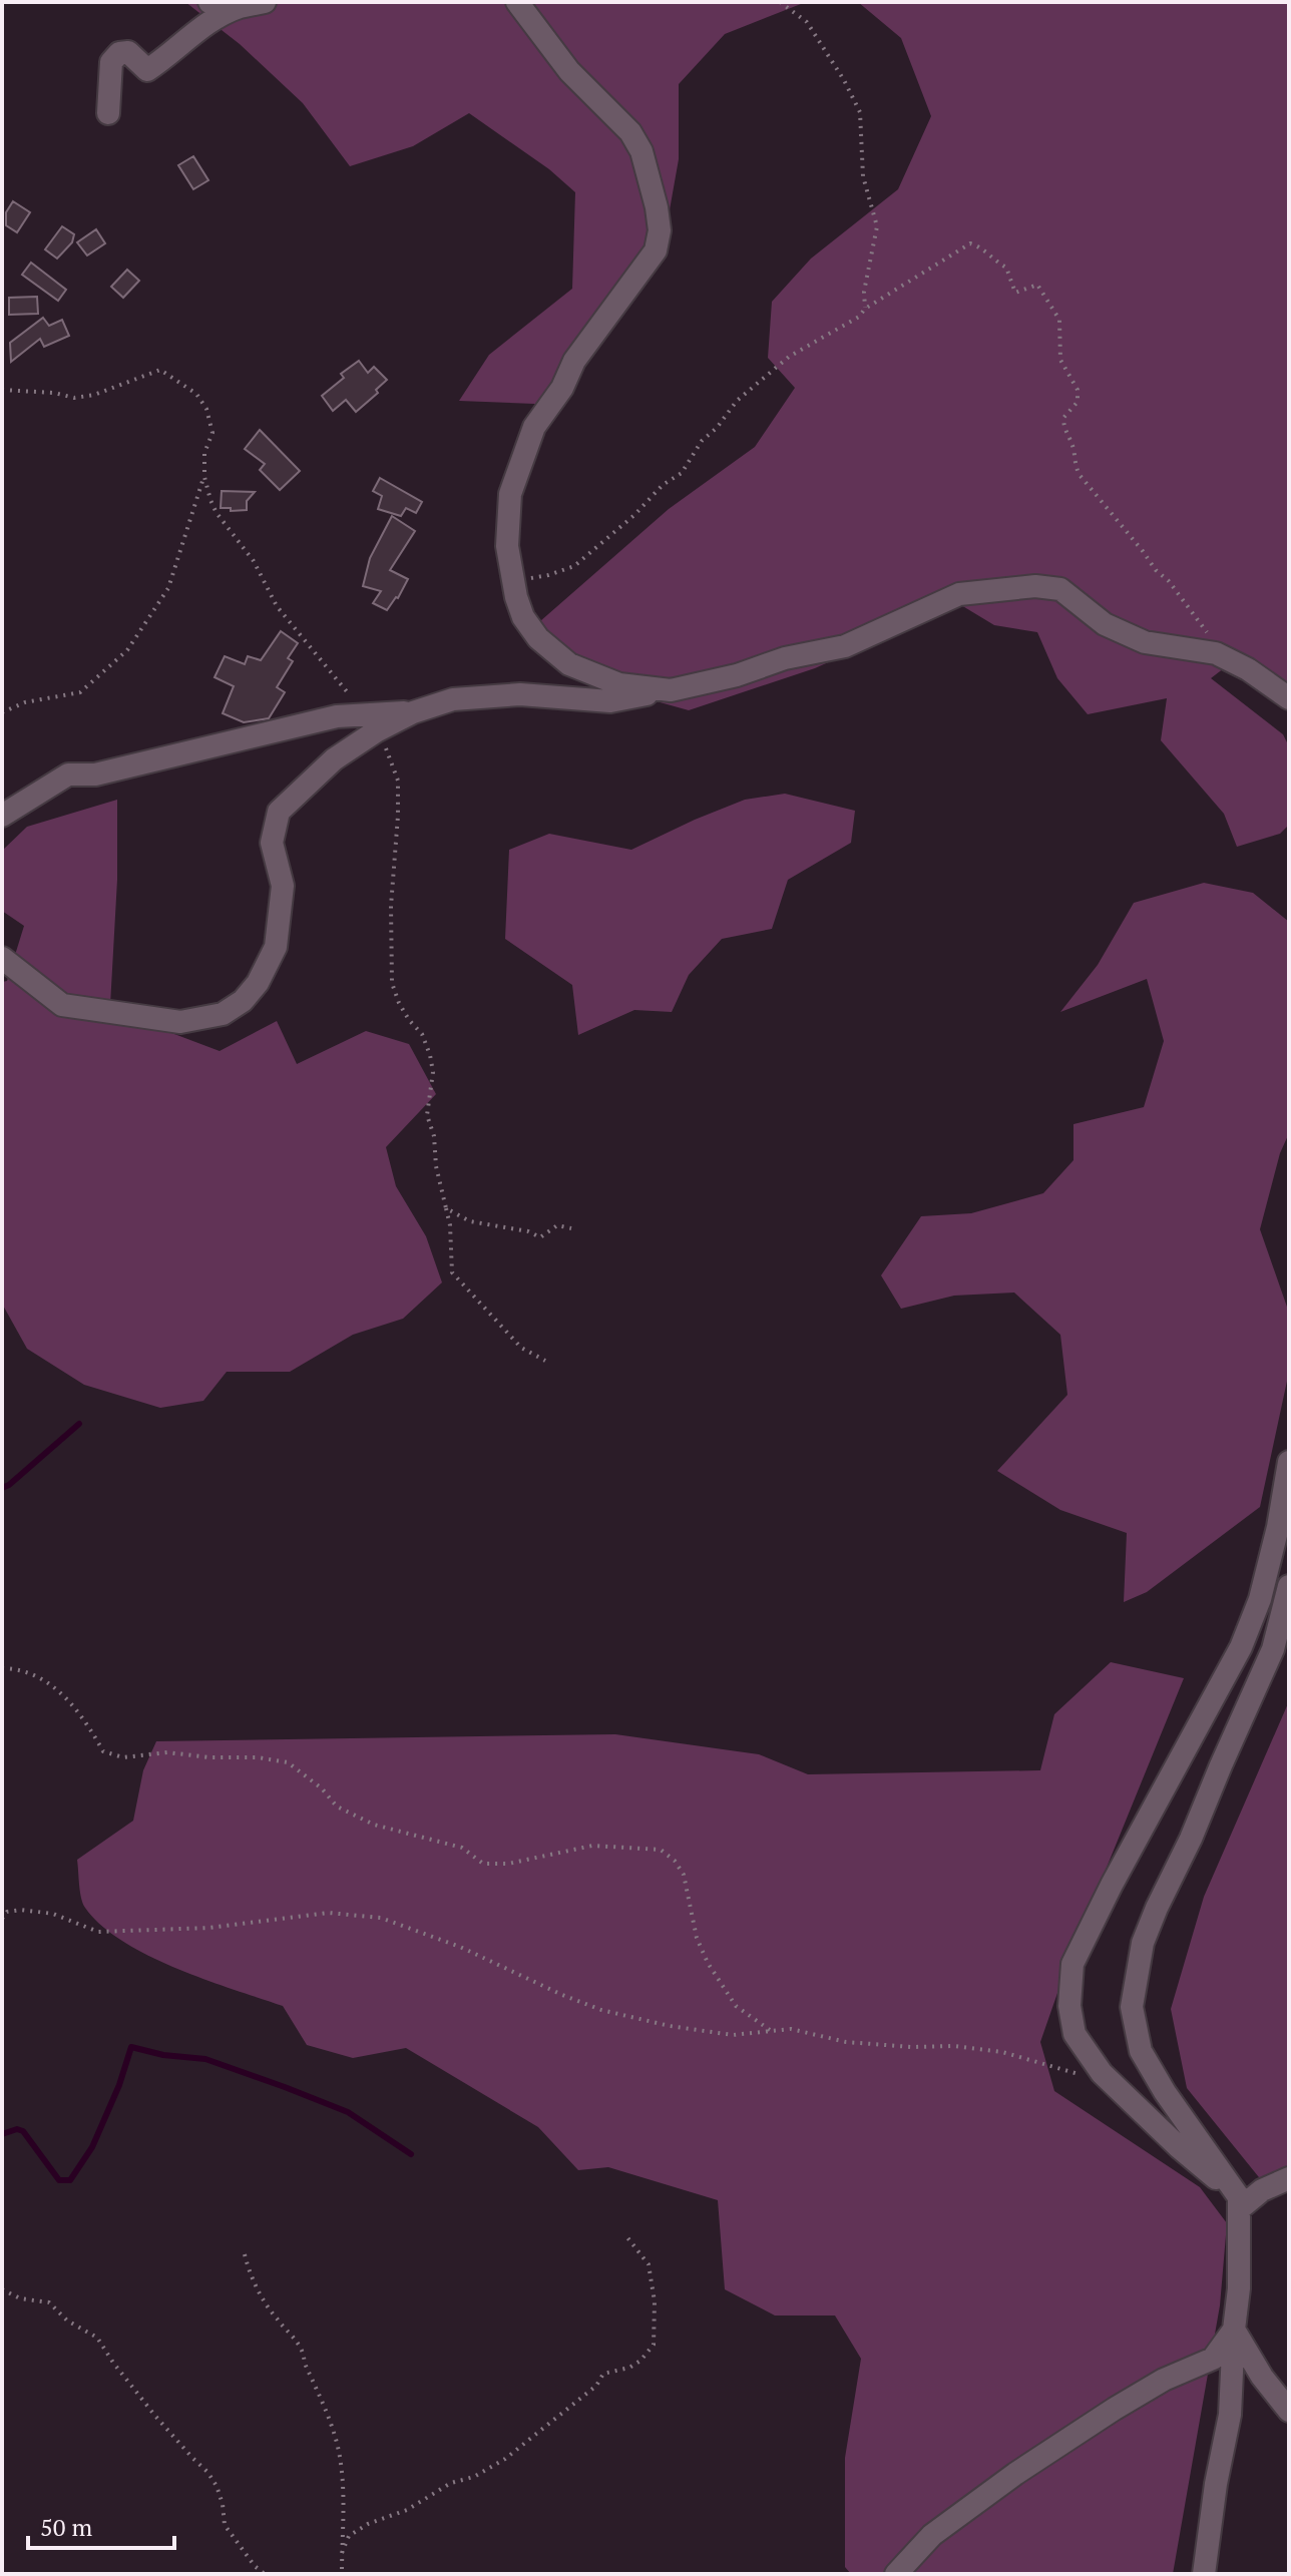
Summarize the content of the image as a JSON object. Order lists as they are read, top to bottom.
{
  "scale_bar": "50 m"
}
